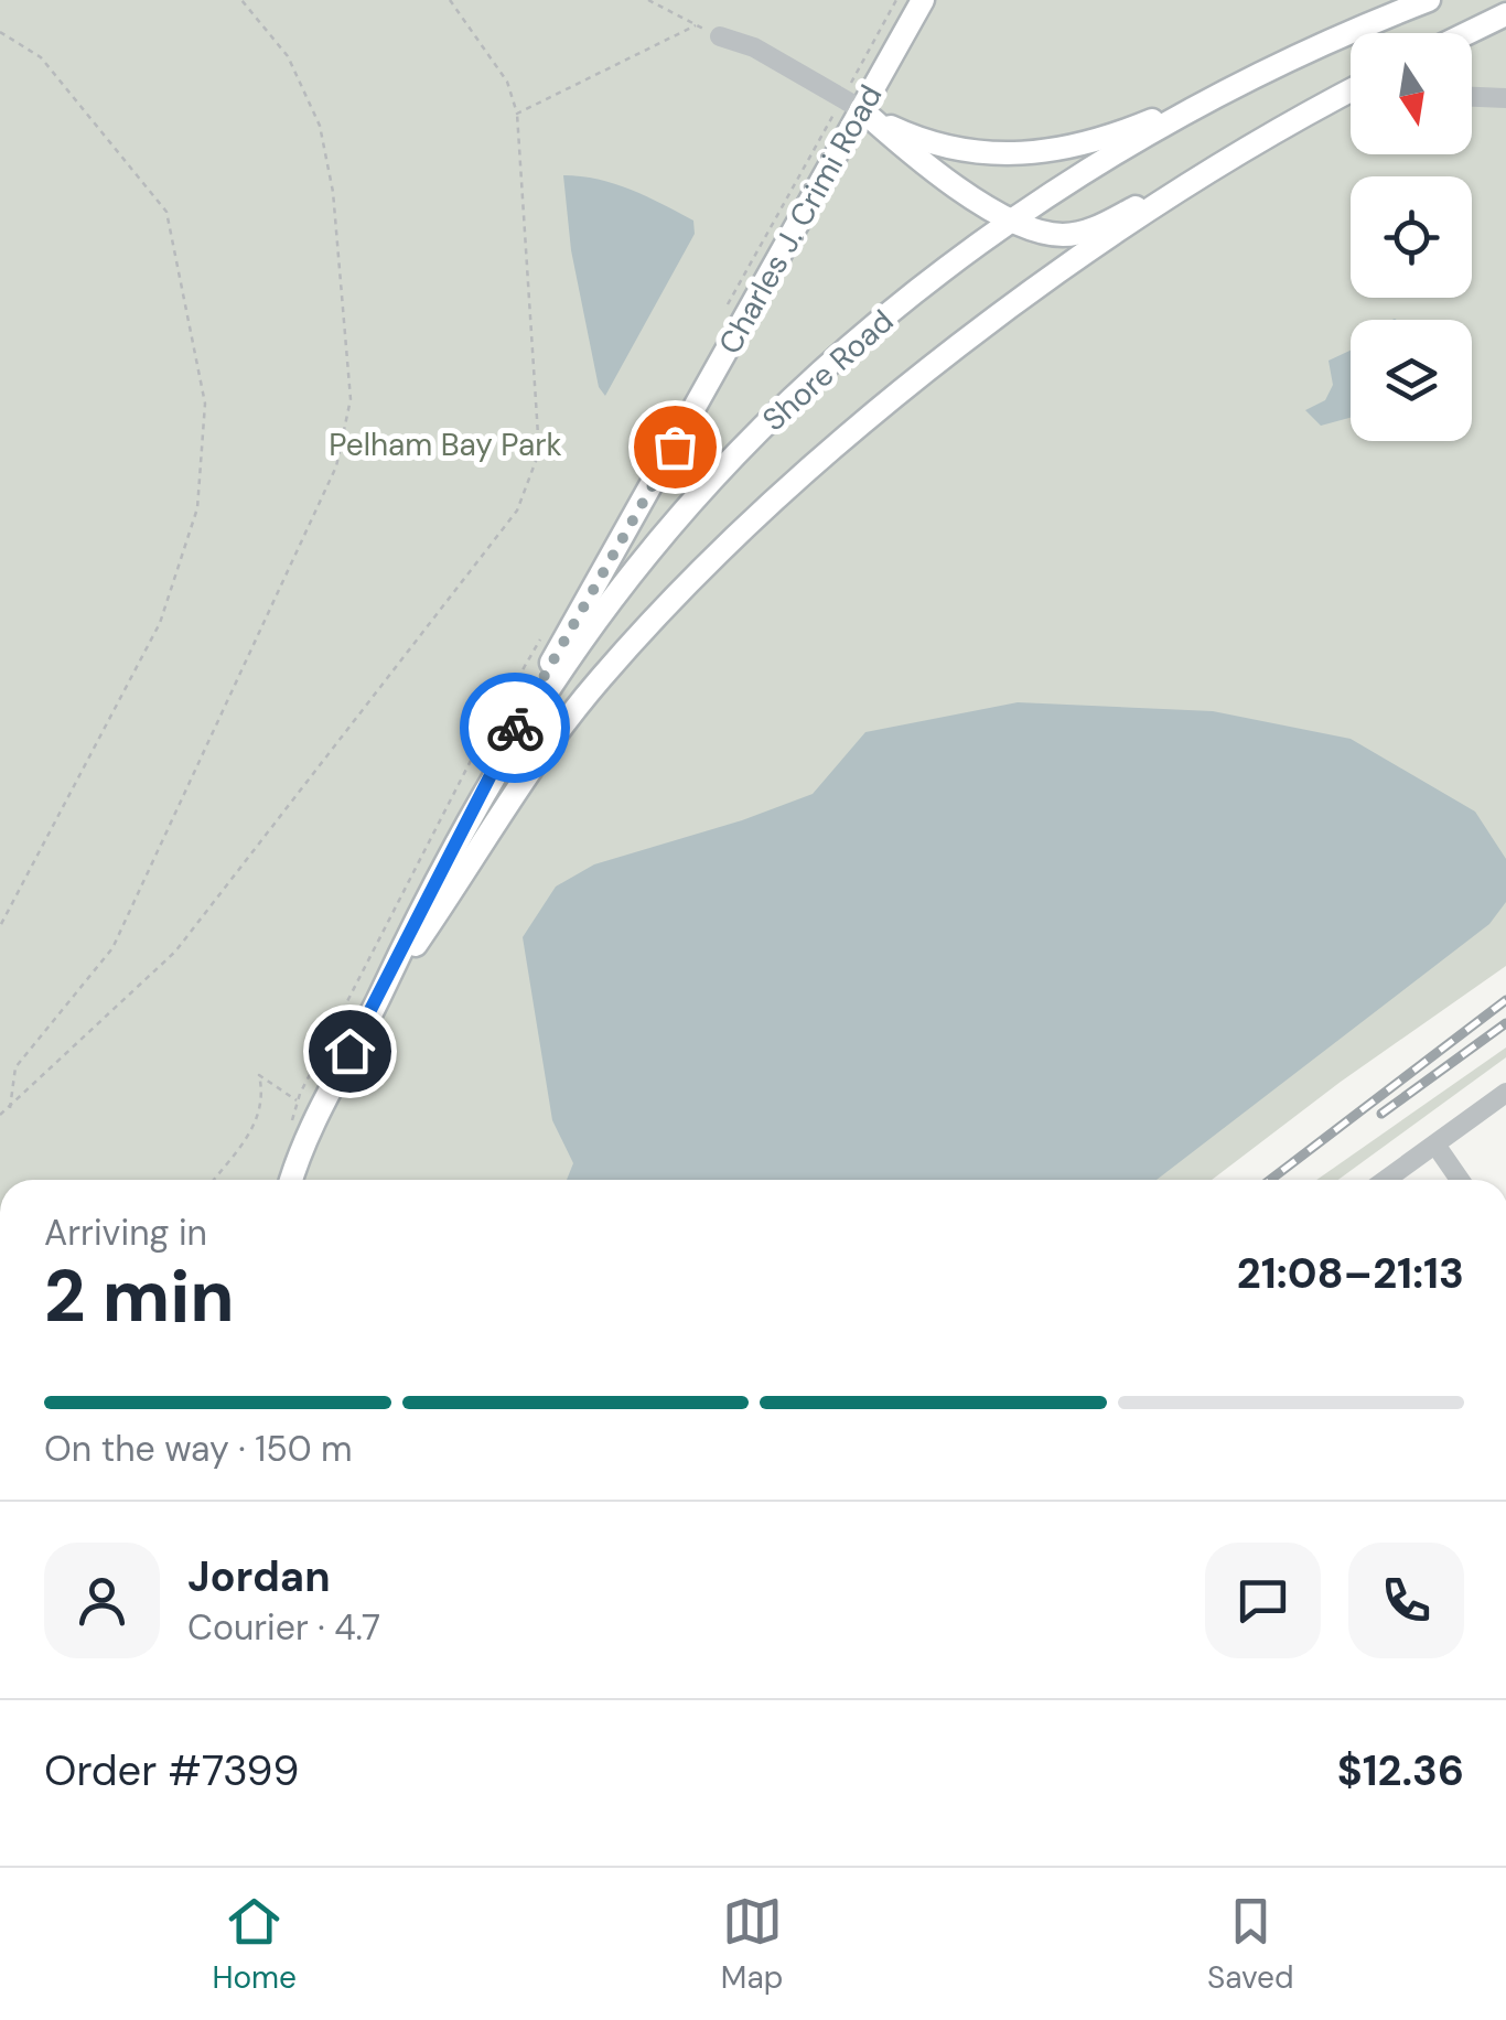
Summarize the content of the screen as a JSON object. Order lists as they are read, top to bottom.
{
  "streets": {
    "main road": ["Charles J. Crimi Road", "Shore Road"]
  },
  "crossings": [
    ["Charles J. Crimi Road", "Shore Road"]
  ],
  "parks": ["Pelham Bay Park"],
  "north": "bottom",
  "page": {
    "heading": ["2 min", "Arriving in", "21:08–21:13"],
    "panel": [
      "Jordan",
      "Courier · 4.7",
      "Order #7399",
      "$12.36"
    ],
    "bar": "On the way · 150 m",
    "tabs": ["Home", "Map", "Saved"]
  }
}
